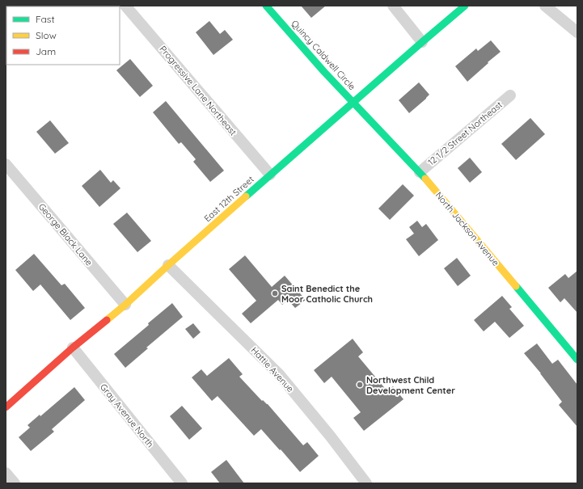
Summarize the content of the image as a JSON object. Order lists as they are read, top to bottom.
{
  "streets": {
    "street": [
      "Quincy Caldwell Circle",
      "Progressive Lane Northeast",
      "12 1/2 Street Northeast",
      "East 12th Street",
      "North Jackson Avenue",
      "George Black Lane",
      "Hattie Avenue",
      "Gray Avenue North"
    ]
  },
  "crossings": [
    ["Quincy Caldwell Circle", "East 12th Street"],
    ["Quincy Caldwell Circle", "North Jackson Avenue"],
    ["Progressive Lane Northeast", "East 12th Street"],
    ["12 1/2 Street Northeast", "North Jackson Avenue"],
    ["East 12th Street", "North Jackson Avenue"],
    ["East 12th Street", "George Black Lane"],
    ["East 12th Street", "Hattie Avenue"],
    ["East 12th Street", "Gray Avenue North"]
  ],
  "places": ["Saint Benedict the Moor Catholic Church", "Northwest Child Development Center"],
  "legend": ["Fast", "Slow", "Jam"]
}
